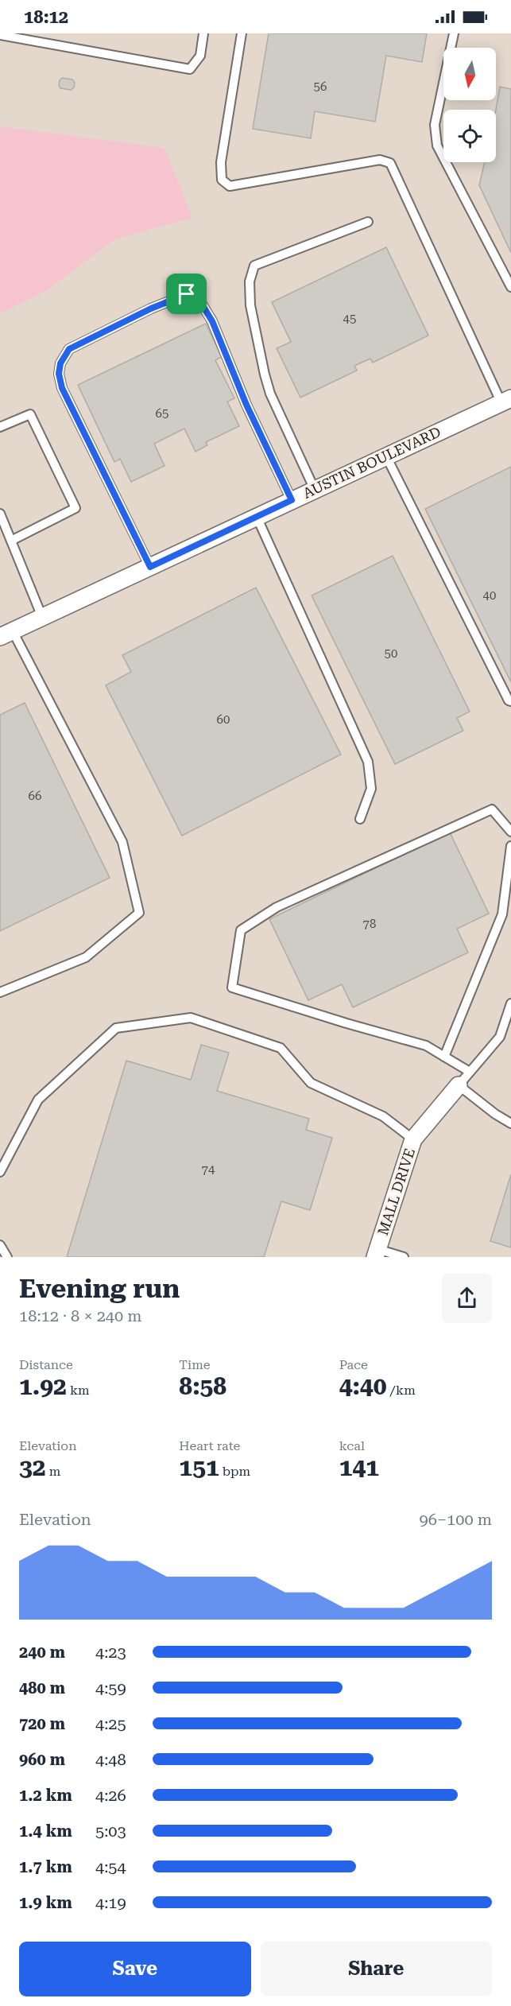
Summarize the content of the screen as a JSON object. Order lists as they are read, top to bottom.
{
  "streets": {
    "street": ["AUSTIN BOULEVARD", "MALL DRIVE"]
  },
  "house_numbers": [
    "56",
    "45",
    "65",
    "40",
    "50",
    "60",
    "66",
    "78",
    "74"
  ],
  "north": "bottom",
  "page": {
    "status": "18:12",
    "heading": ["Evening run", "18:12 · 8 × 240 m"],
    "stats": [
      ["Distance", "1.92 km"],
      ["Time", "8:58"],
      ["Pace", "4:40 /km"],
      ["Elevation", "32 m"],
      ["Heart rate", "151 bpm"],
      ["kcal", "141"]
    ],
    "chart": ["Elevation", "96–100 m"],
    "list": [
      {
        "name": "240 m",
        "note": "4:23"
      },
      {
        "name": "480 m",
        "note": "4:59"
      },
      {
        "name": "720 m",
        "note": "4:25"
      },
      {
        "name": "960 m",
        "note": "4:48"
      },
      {
        "name": "1.2 km",
        "note": "4:26"
      },
      {
        "name": "1.4 km",
        "note": "5:03"
      },
      {
        "name": "1.7 km",
        "note": "4:54"
      },
      {
        "name": "1.9 km",
        "note": "4:19"
      }
    ],
    "buttons": ["Save", "Share"]
  }
}
